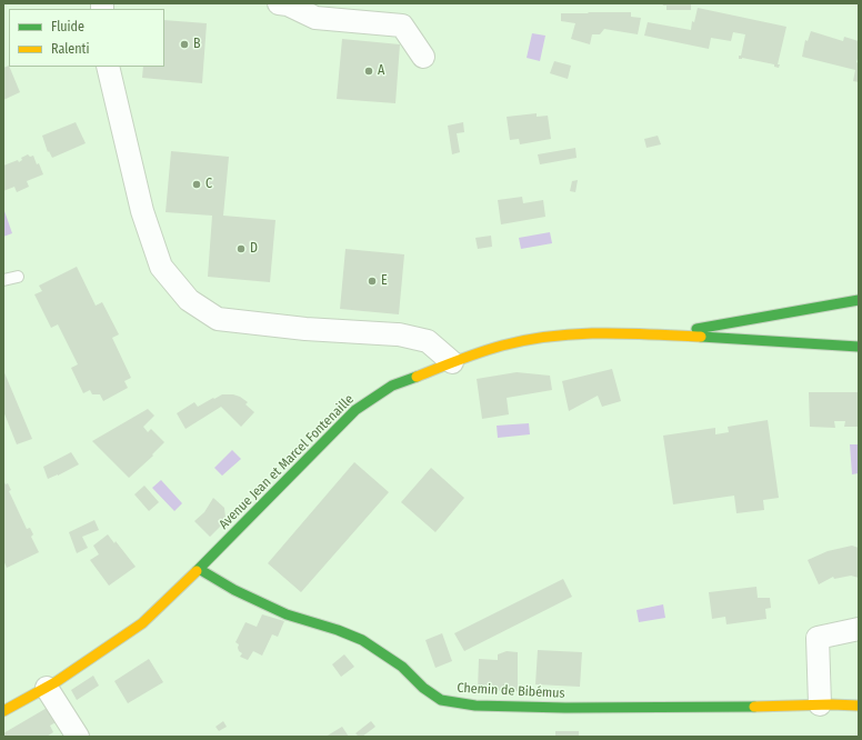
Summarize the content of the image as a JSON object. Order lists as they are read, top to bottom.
{
  "streets": {
    "main road": ["Avenue Jean et Marcel Fontenaille", "Chemin de Bibémus"]
  },
  "crossings": [
    ["Avenue Jean et Marcel Fontenaille", "Chemin de Bibémus"]
  ],
  "places": [
    "B",
    "A",
    "C",
    "D",
    "E"
  ],
  "legend": ["Fluide", "Ralenti"]
}
